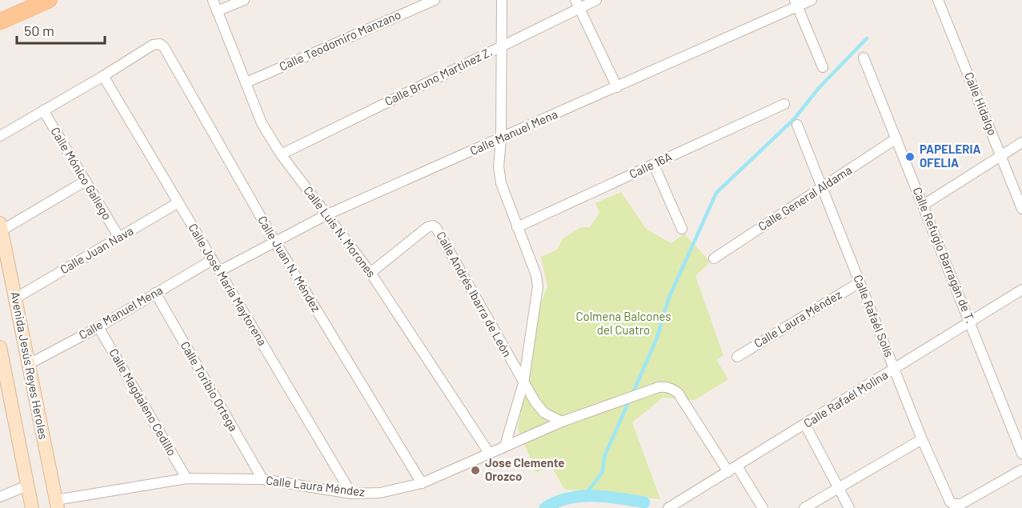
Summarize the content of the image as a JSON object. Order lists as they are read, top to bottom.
{
  "streets": {
    "street": [
      "Calle Teodomiro Manzano",
      "Calle Bruno Martínez Z.",
      "Calle Hidalgo",
      "Calle Manuel Mena",
      "Calle 16A",
      "Calle Mónico Gallego",
      "Calle General Aldama",
      "Calle Luis N. Morones",
      "Calle Juan Nava",
      "Calle Refugio Barragán de T.",
      "Calle Juan N. Méndez",
      "Calle José María Maytorena",
      "Calle Andrés Ibarra de León",
      "Calle Rafaél Solís",
      "Calle Laura Méndez",
      "Avenida Jesús Reyes Heroles",
      "Calle Toribio Ortega",
      "Calle Rafaél Molina",
      "Calle Magdaleno Cedillo"
    ]
  },
  "crossings": [
    ["Calle Teodomiro Manzano", "Calle Luis N. Morones"],
    ["Calle Bruno Martínez Z.", "Calle Luis N. Morones"],
    ["Calle Manuel Mena", "Calle Luis N. Morones"],
    ["Calle Manuel Mena", "Calle Juan N. Méndez"],
    ["Calle Manuel Mena", "Calle José María Maytorena"],
    ["Calle Manuel Mena", "Avenida Jesús Reyes Heroles"],
    ["Calle Manuel Mena", "Calle Toribio Ortega"],
    ["Calle Manuel Mena", "Calle Magdaleno Cedillo"],
    ["Calle Mónico Gallego", "Calle Juan Nava"],
    ["Calle General Aldama", "Calle Refugio Barragán de T."],
    ["Calle General Aldama", "Calle Rafaél Solís"],
    ["Calle Luis N. Morones", "Calle Andrés Ibarra de León"],
    ["Calle Luis N. Morones", "Calle Laura Méndez"],
    ["Calle Juan Nava", "Calle José María Maytorena"],
    ["Calle Juan Nava", "Avenida Jesús Reyes Heroles"],
    ["Calle Refugio Barragán de T.", "Calle Rafaél Molina"],
    ["Calle Juan N. Méndez", "Calle José María Maytorena"],
    ["Calle Juan N. Méndez", "Calle Laura Méndez"],
    ["Calle José María Maytorena", "Calle Laura Méndez"],
    ["Calle Andrés Ibarra de León", "Calle Laura Méndez"],
    ["Calle Rafaél Solís", "Calle Laura Méndez"],
    ["Calle Rafaél Solís", "Calle Rafaél Molina"],
    ["Calle Laura Méndez", "Avenida Jesús Reyes Heroles"],
    ["Calle Laura Méndez", "Calle Toribio Ortega"],
    ["Calle Laura Méndez", "Calle Rafaél Molina"],
    ["Calle Laura Méndez", "Calle Magdaleno Cedillo"]
  ],
  "parks": ["Colmena Balcones del Cuatro"],
  "places": ["PAPELERIA OFELIA", "Jose Clemente Orozco"],
  "scale_bar": "50 m"
}
